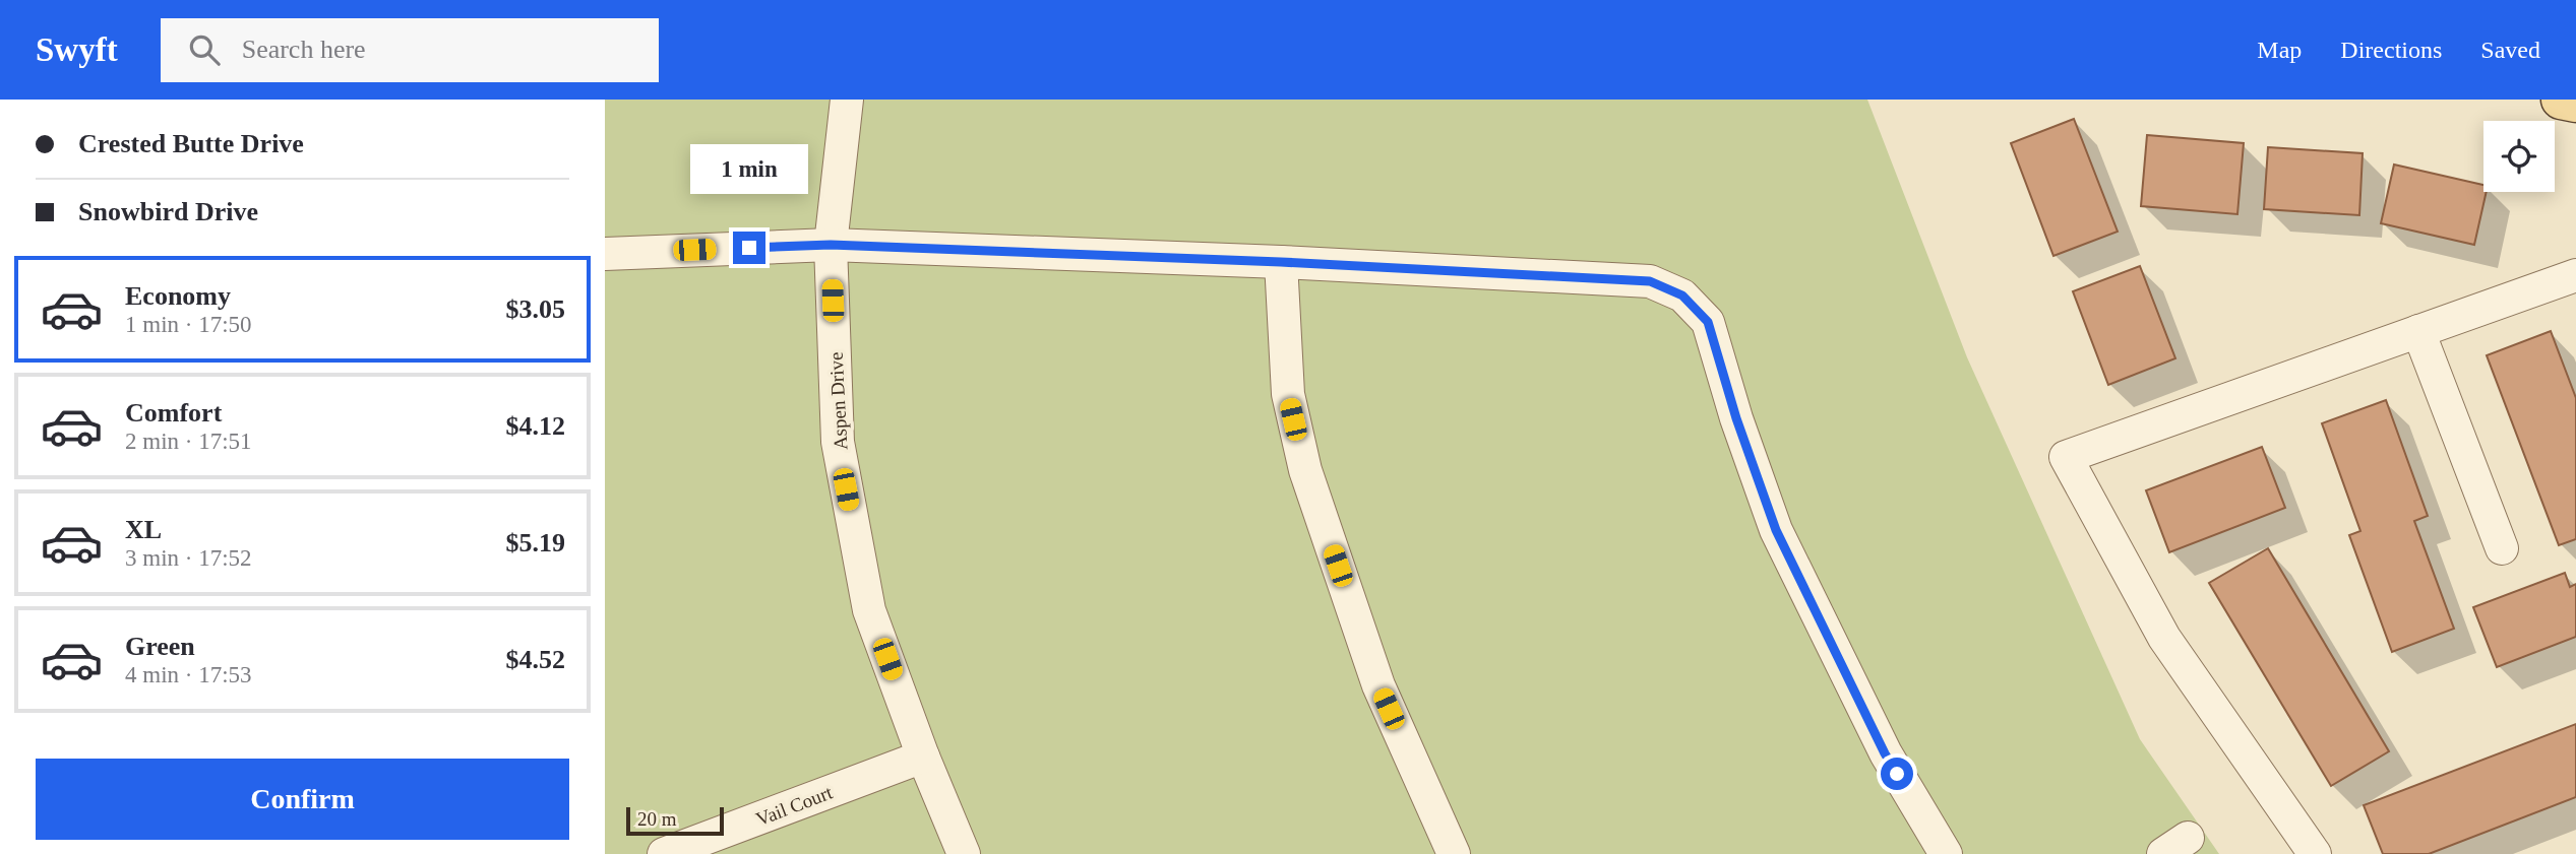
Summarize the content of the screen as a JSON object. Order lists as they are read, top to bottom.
{
  "streets": {
    "street": ["Aspen Drive", "Vail Court"]
  },
  "crossings": [
    ["Aspen Drive", "Vail Court"]
  ],
  "scale_bar": "20 m",
  "page": {
    "header": "Swyft",
    "search": "Search here",
    "nav": ["Map", "Directions", "Saved"],
    "banner": ["Crested Butte Drive", "Snowbird Drive"],
    "bubble": "1 min",
    "list": [
      {
        "name": "Economy",
        "note": "1 min · 17:50",
        "value": "$3.05"
      },
      {
        "name": "Comfort",
        "note": "2 min · 17:51",
        "value": "$4.12"
      },
      {
        "name": "XL",
        "note": "3 min · 17:52",
        "value": "$5.19"
      },
      {
        "name": "Green",
        "note": "4 min · 17:53",
        "value": "$4.52"
      }
    ],
    "buttons": "Confirm",
    "scale": "20 m"
  }
}
